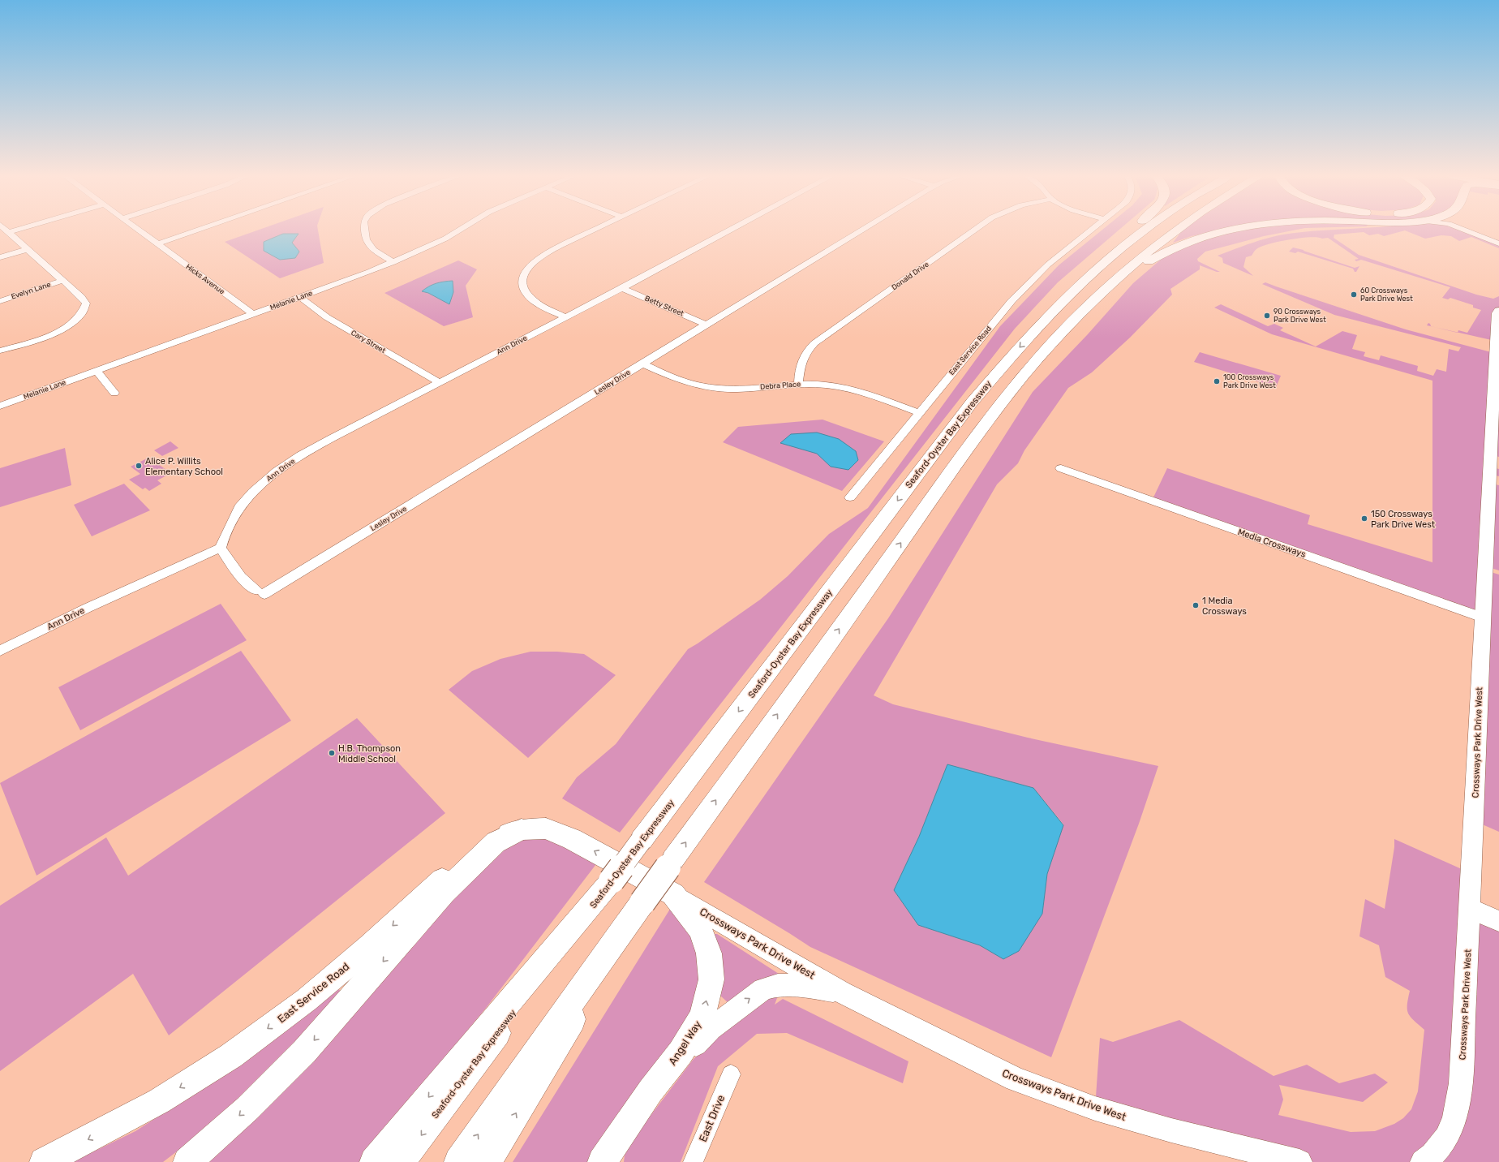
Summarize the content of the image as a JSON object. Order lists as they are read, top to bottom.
{
  "streets": {
    "main road": ["East Service Road", "Seaford-Oyster Bay Expressway", "Angel Way"],
    "street": [
      "Donald Drive",
      "Hicks Avenue",
      "Evelyn Lane",
      "Melanie Lane",
      "Betty Street",
      "Cary Street",
      "Ann Drive",
      "Lesley Drive",
      "Debra Place",
      "Media Crossways",
      "Crossways Park Drive West",
      "East Drive"
    ]
  },
  "crossings": [
    ["Donald Drive", "Debra Place"],
    ["Hicks Avenue", "Melanie Lane"],
    ["Melanie Lane", "Cary Street"],
    ["Betty Street", "Ann Drive"],
    ["Betty Street", "Lesley Drive"],
    ["Cary Street", "Ann Drive"],
    ["Ann Drive", "Lesley Drive"],
    ["East Service Road", "Debra Place"],
    ["East Service Road", "Angel Way"],
    ["Lesley Drive", "Debra Place"],
    ["Media Crossways", "Crossways Park Drive West"],
    ["Crossways Park Drive West", "Angel Way"]
  ],
  "one_way": ["East Service Road"],
  "places": [
    "60 Crossways Park Drive West",
    "90 Crossways Park Drive West",
    "100 Crossways Park Drive West",
    "Alice P. Willits Elementary School",
    "150 Crossways Park Drive West",
    "1 Media Crossways",
    "H.B. Thompson Middle School"
  ]
}
